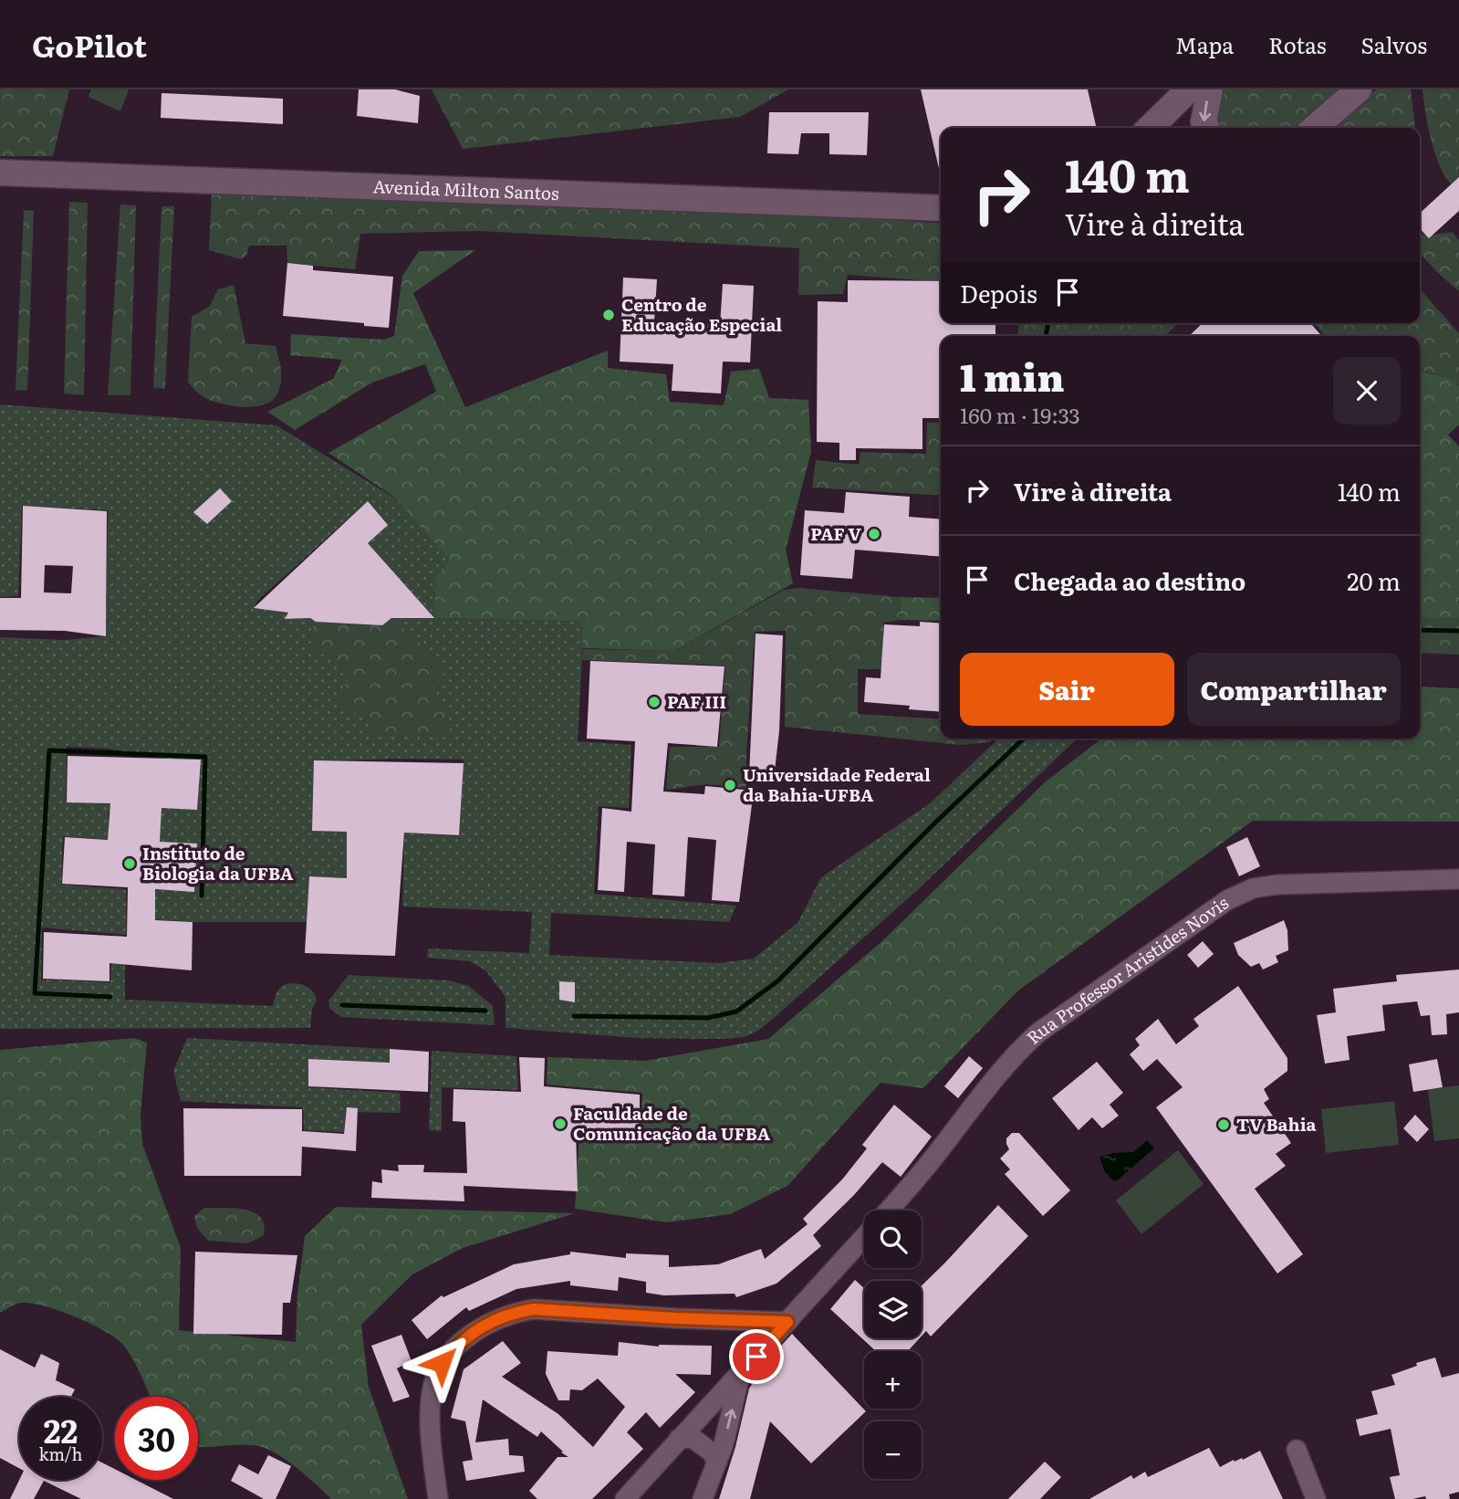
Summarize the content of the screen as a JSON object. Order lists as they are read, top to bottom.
{
  "streets": {
    "main road": ["Avenida Milton Santos"],
    "street": ["Rua Professor Aristides Novis"]
  },
  "places": [
    "Centro de Educação Especial",
    "PAF V",
    "PAF III",
    "Universidade Federal da Bahia-UFBA",
    "Instituto de Biologia da UFBA",
    "Faculdade de Comunicação da UFBA",
    "TV Bahia"
  ],
  "page": {
    "header": "GoPilot",
    "nav": ["Mapa", "Rotas", "Salvos"],
    "turn": ["140 m", "Vire à direita"],
    "then": "Depois",
    "heading": ["1 min", "160 m · 19:33"],
    "list": [
      {
        "name": "Vire à direita",
        "value": "140 m"
      },
      {
        "name": "Chegada ao destino",
        "value": "20 m"
      }
    ],
    "buttons": ["Sair", "Compartilhar"],
    "map_buttons": ["+", "−"],
    "speed": "22 km/h",
    "limit": "30"
  }
}
